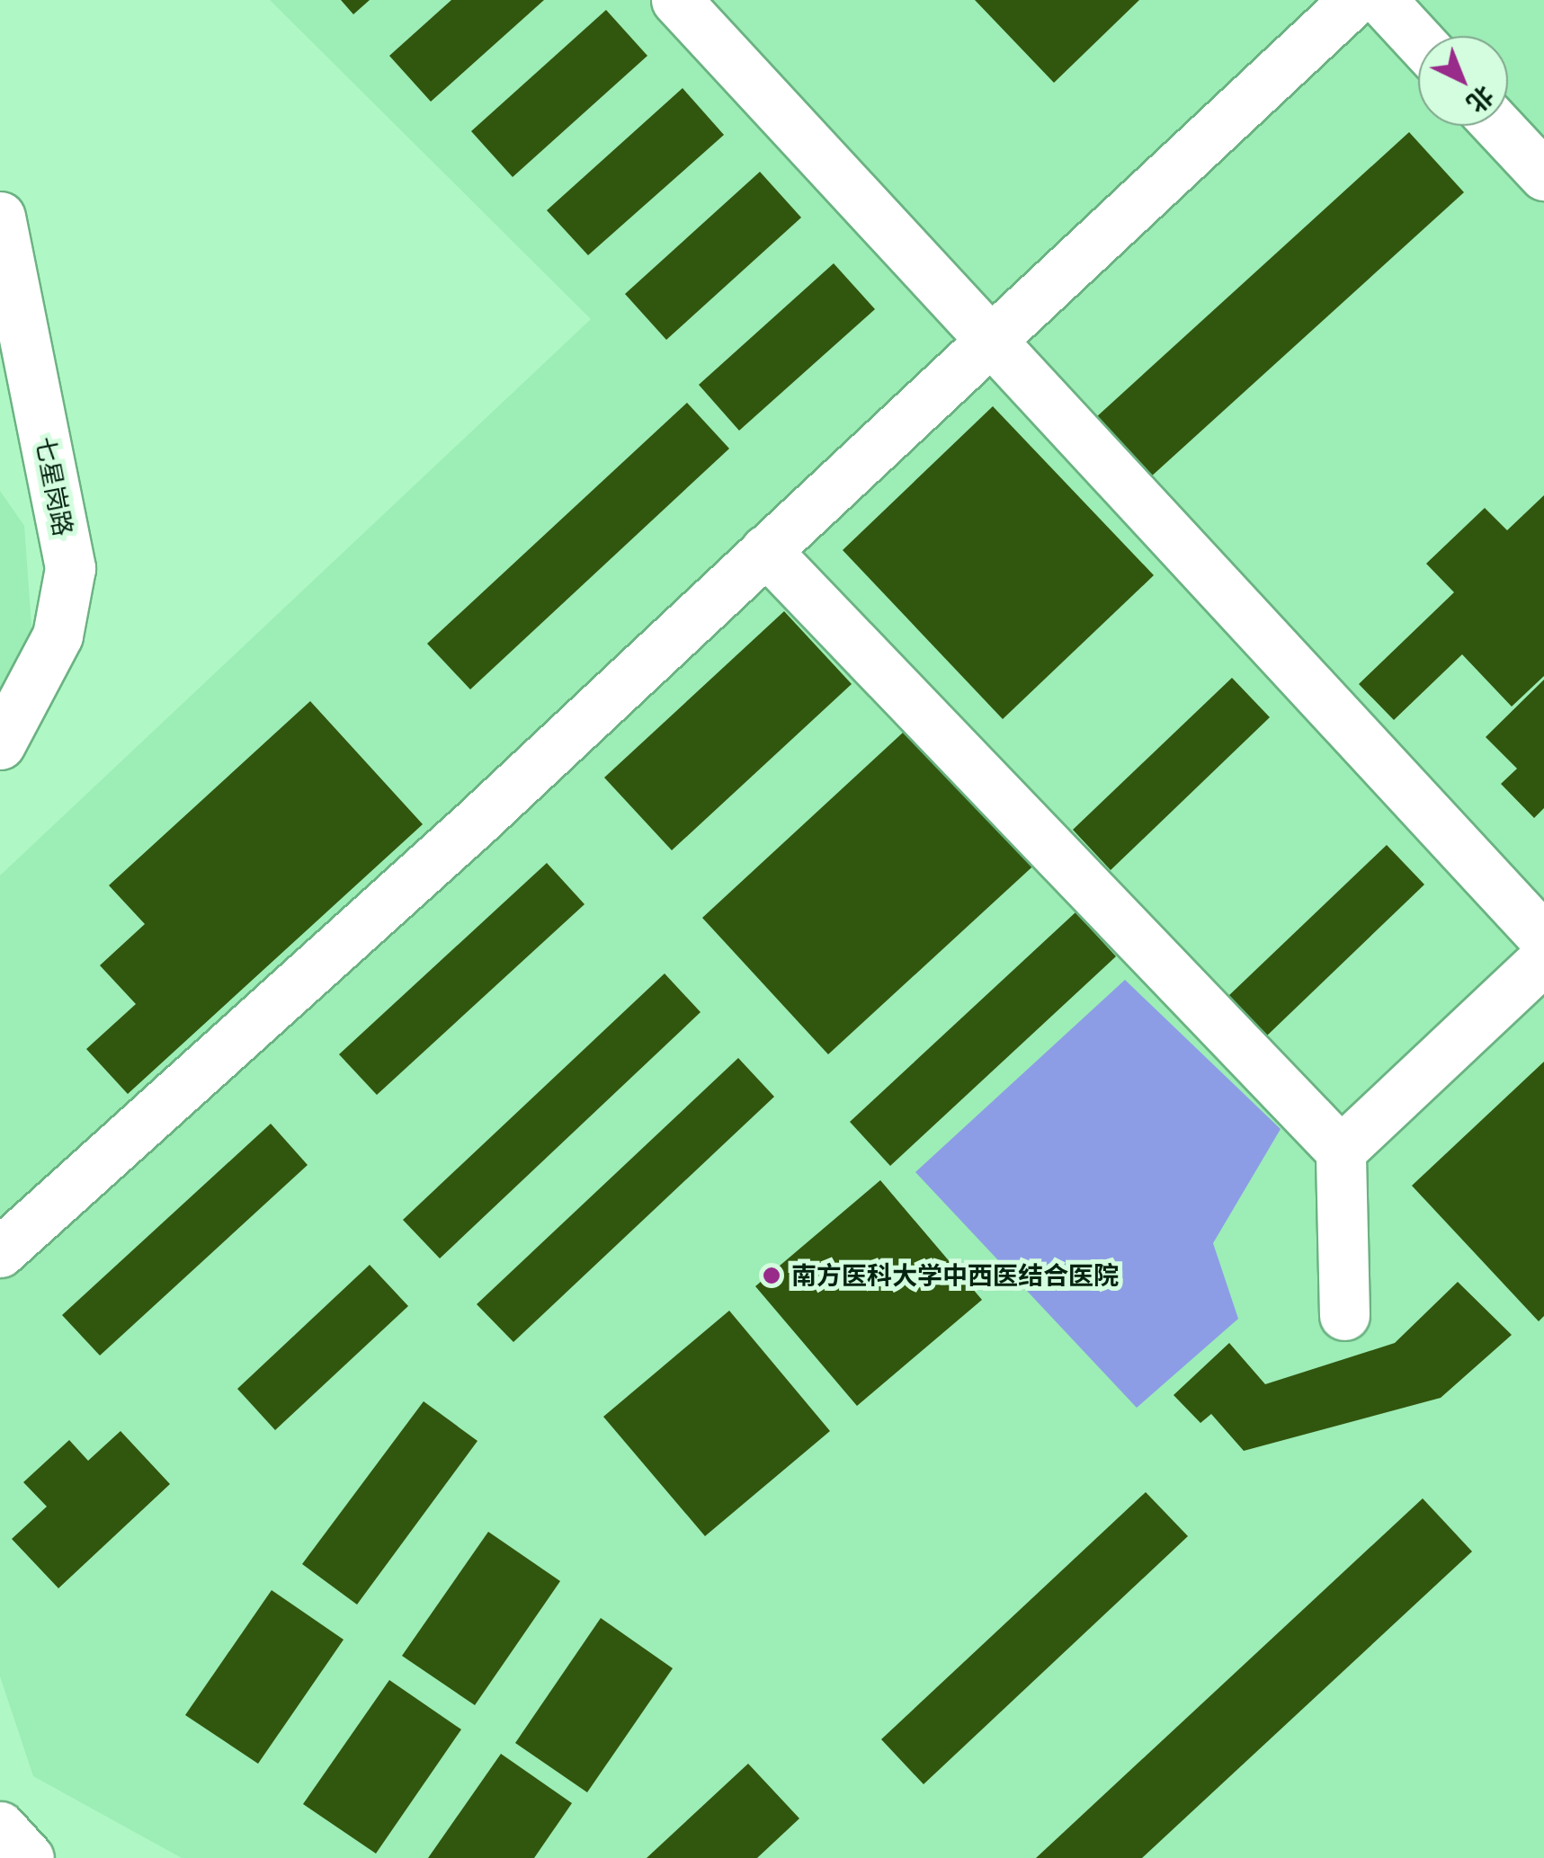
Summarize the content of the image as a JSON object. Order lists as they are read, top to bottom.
{
  "streets": {
    "street": ["七星岗路"]
  },
  "places": ["南方医科大学中西医结合医院"],
  "north": "bottom right"
}
